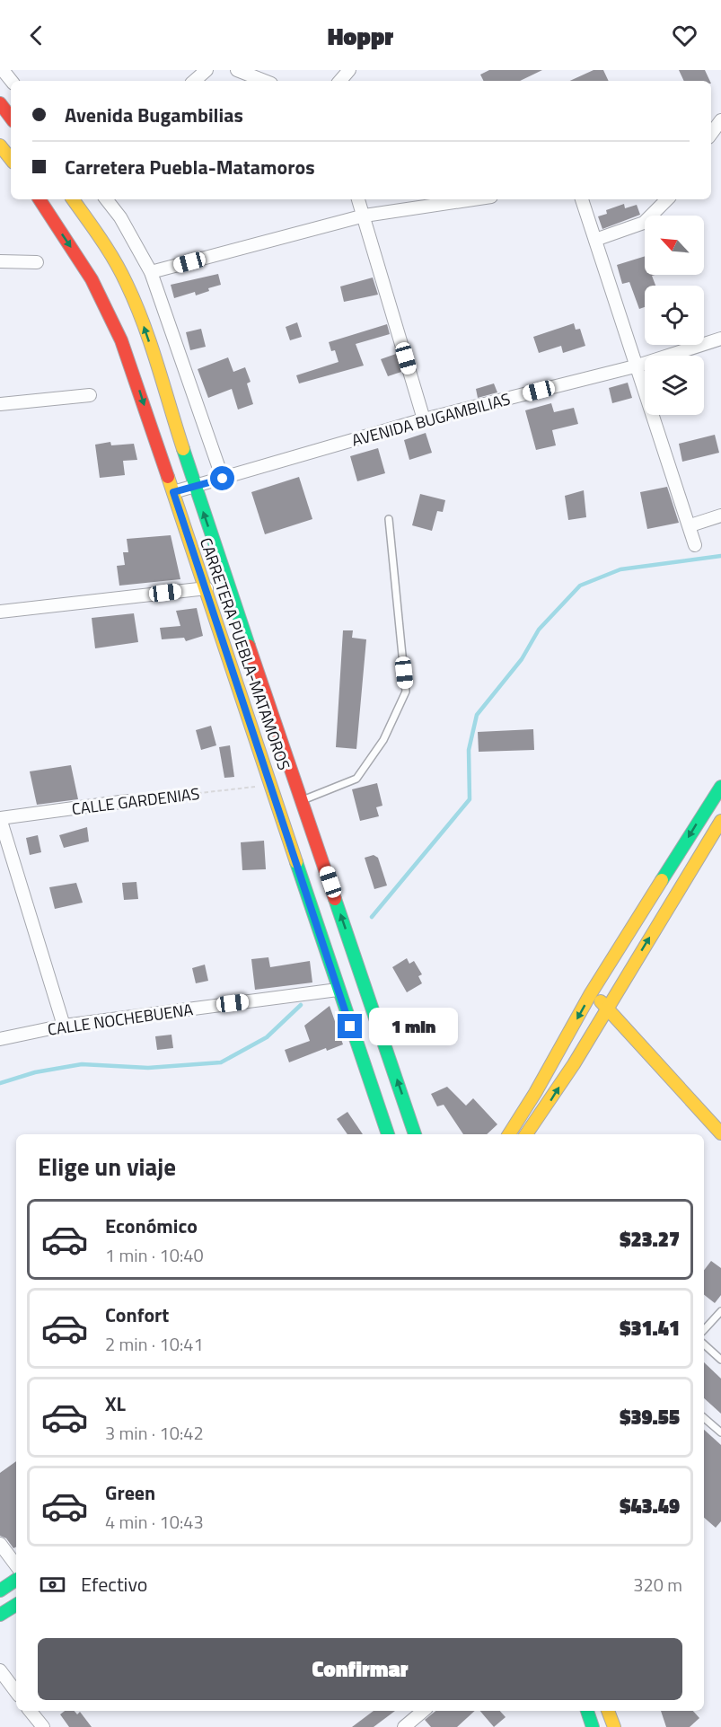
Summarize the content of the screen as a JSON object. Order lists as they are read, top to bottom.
{
  "streets": {
    "main road": ["CARRETERA PUEBLA-MATAMOROS"],
    "street": ["AVENIDA BUGAMBILIAS", "CALLE GARDENIAS", "CALLE NOCHEBUENA"]
  },
  "crossings": [
    ["AVENIDA BUGAMBILIAS", "CARRETERA PUEBLA-MATAMOROS"],
    ["CARRETERA PUEBLA-MATAMOROS", "CALLE GARDENIAS"],
    ["CARRETERA PUEBLA-MATAMOROS", "CALLE NOCHEBUENA"]
  ],
  "north": "top left",
  "page": {
    "header": "Hoppr",
    "banner": ["Avenida Bugambilias", "Carretera Puebla-Matamoros"],
    "bubble": "1 min",
    "heading": "Elige un viaje",
    "list": [
      {
        "name": "Económico",
        "note": "1 min · 10:40",
        "value": "$23.27"
      },
      {
        "name": "Confort",
        "note": "2 min · 10:41",
        "value": "$31.41"
      },
      {
        "name": "XL",
        "note": "3 min · 10:42",
        "value": "$39.55"
      },
      {
        "name": "Green",
        "note": "4 min · 10:43",
        "value": "$43.49"
      }
    ],
    "pay": ["Efectivo", "320 m"],
    "buttons": "Confirmar"
  }
}
